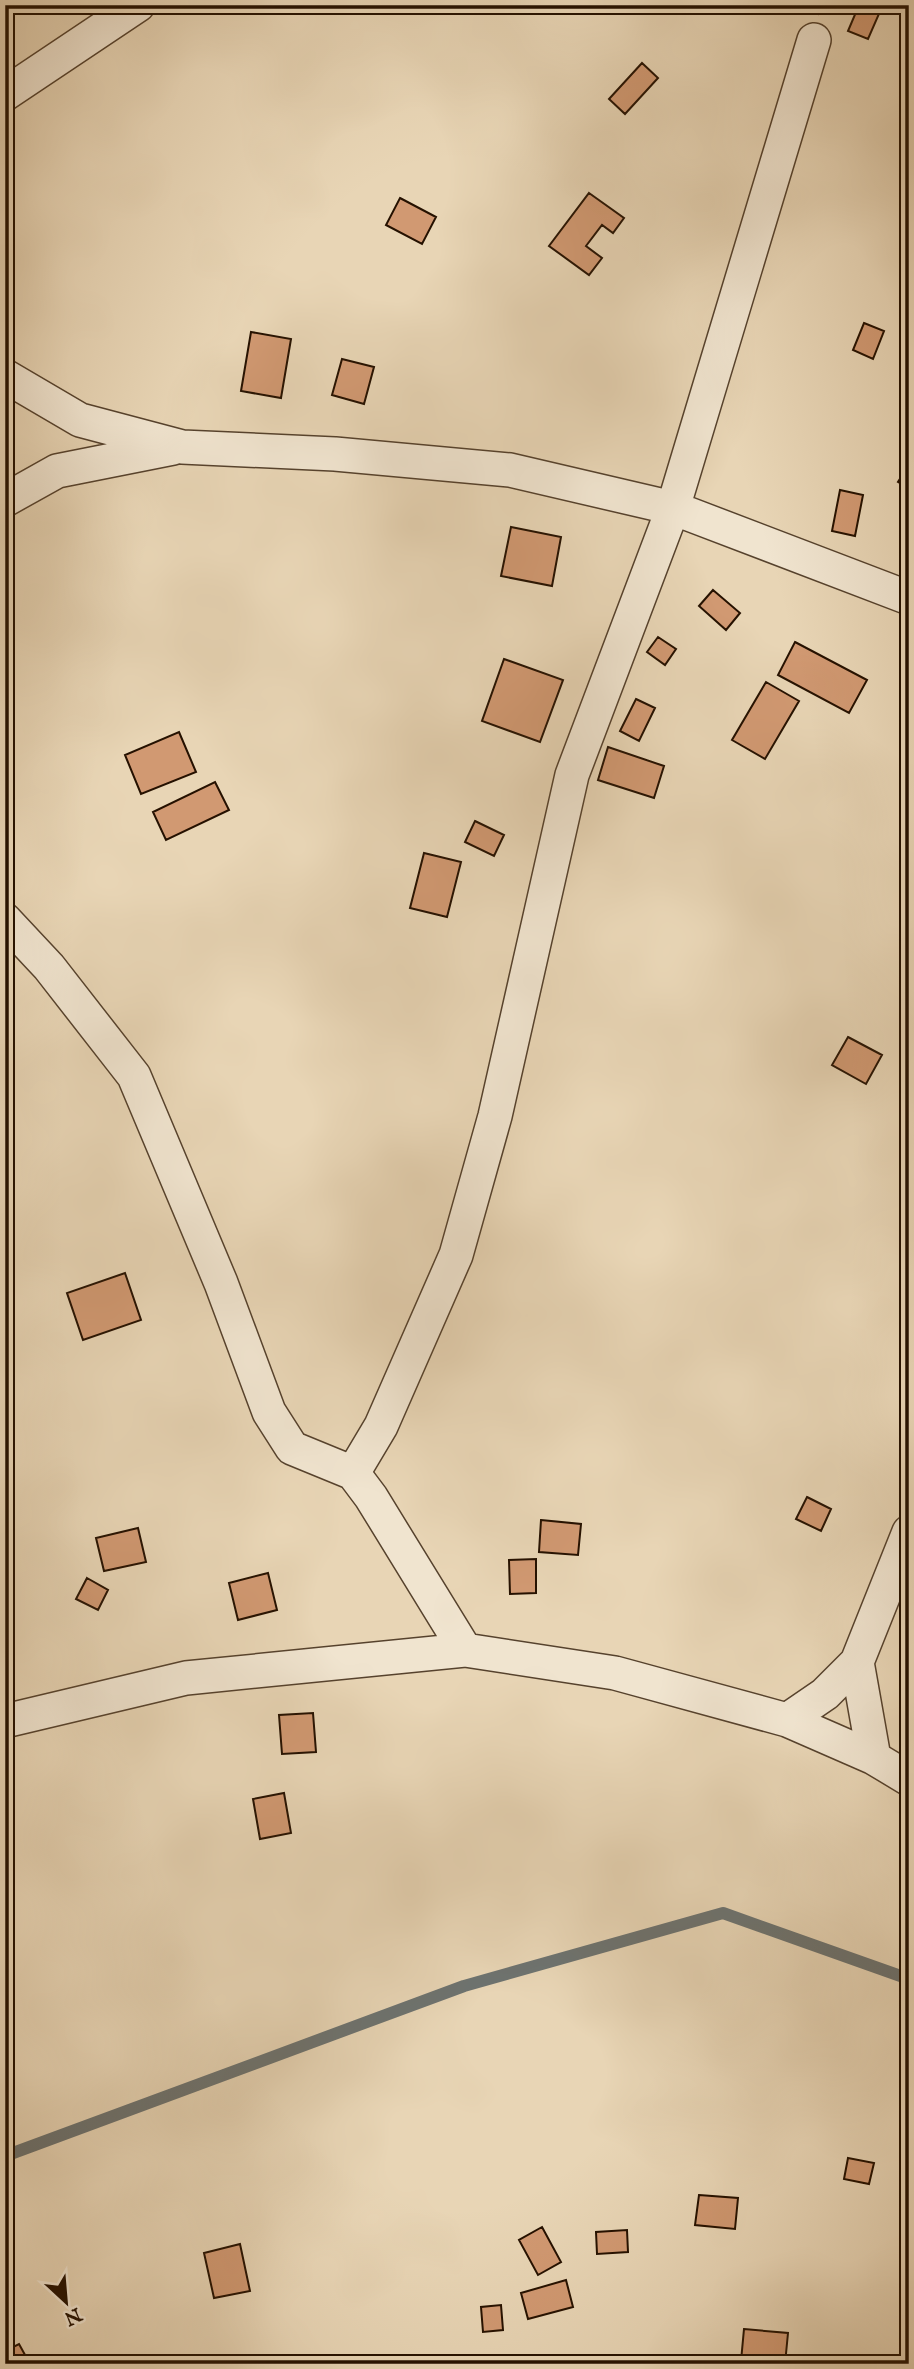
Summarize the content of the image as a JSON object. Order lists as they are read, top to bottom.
{
  "north": "bottom right"
}
